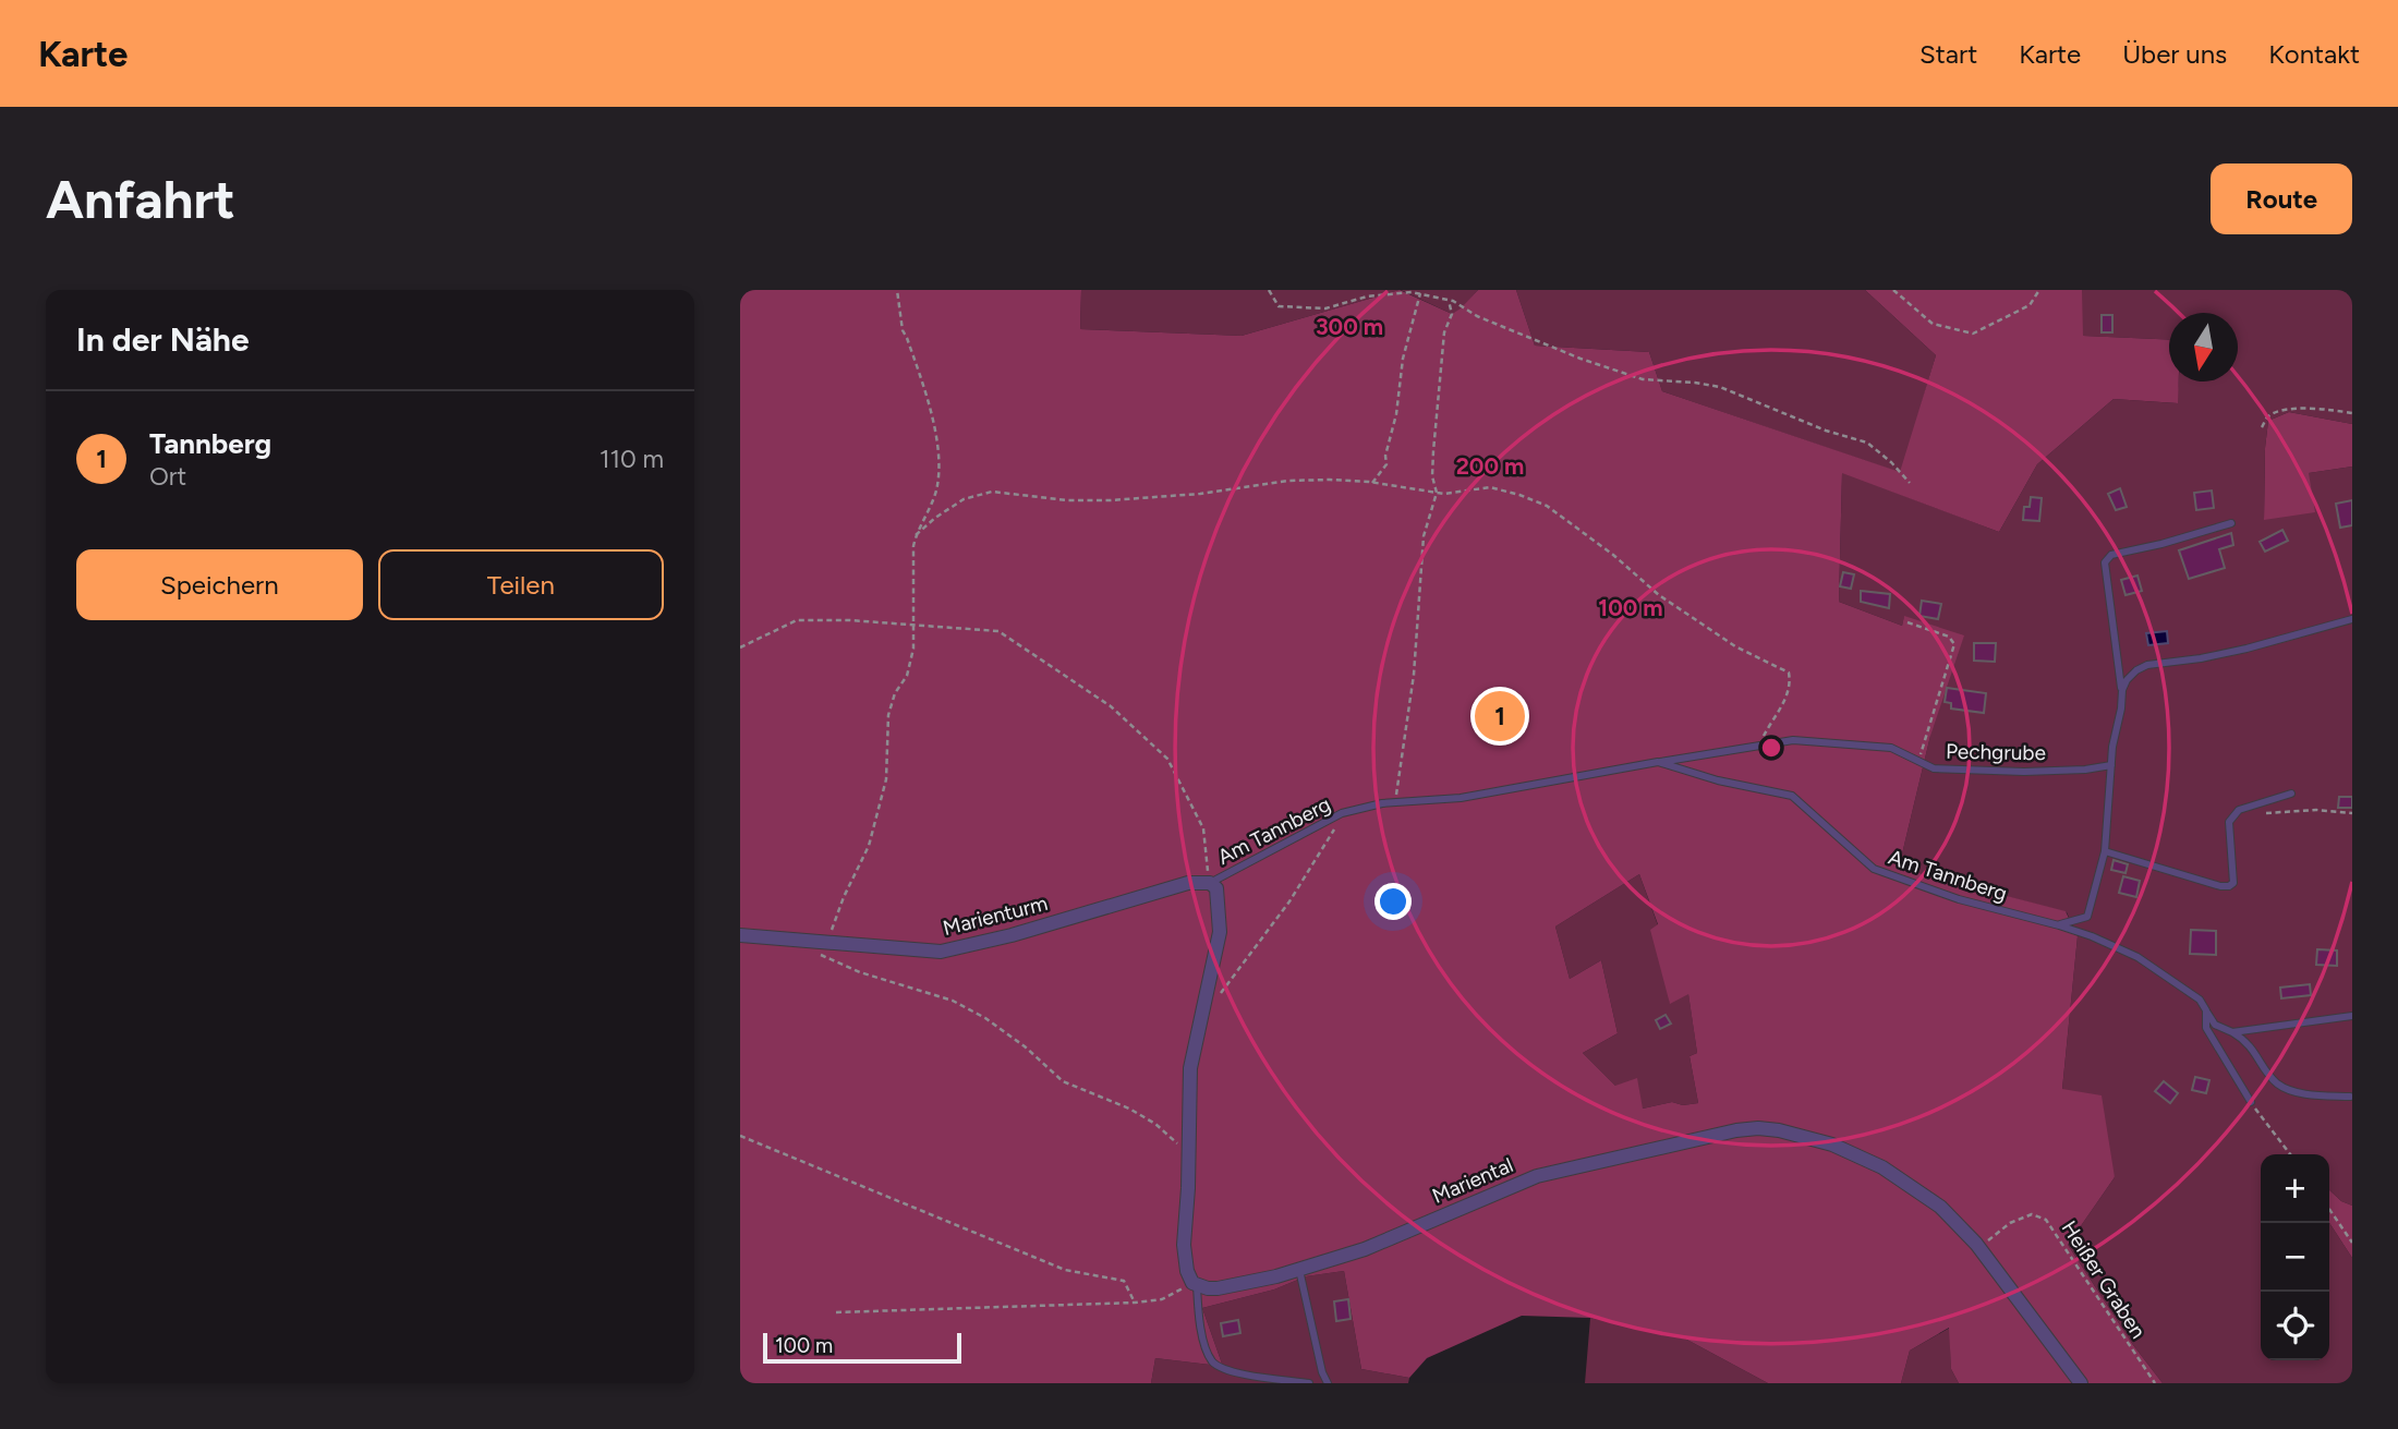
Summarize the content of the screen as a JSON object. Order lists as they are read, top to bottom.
{
  "streets": {
    "street": ["Marienturm", "Mariental"],
    "lane": ["Pechgrube", "Am Tannberg"],
    "path": ["Heißer Graben"]
  },
  "crossings": [
    ["Pechgrube", "Am Tannberg"],
    ["Am Tannberg", "Marienturm"],
    ["Mariental", "Heißer Graben"]
  ],
  "scale_bar": "100 m",
  "north": "bottom",
  "page": {
    "header": "Karte",
    "nav": [
      "Start",
      "Karte",
      "Über uns",
      "Kontakt"
    ],
    "buttons": [
      "Route",
      ["Speichern", "Teilen"]
    ],
    "title": "Anfahrt",
    "heading": "In der Nähe",
    "list": [
      {
        "mark": "1",
        "name": "Tannberg",
        "note": "Ort",
        "value": "110 m"
      }
    ],
    "pins": "1",
    "map_buttons": ["+", "−"],
    "scale": "100 m"
  },
  "rings": ["300 m", "200 m", "100 m"]
}
